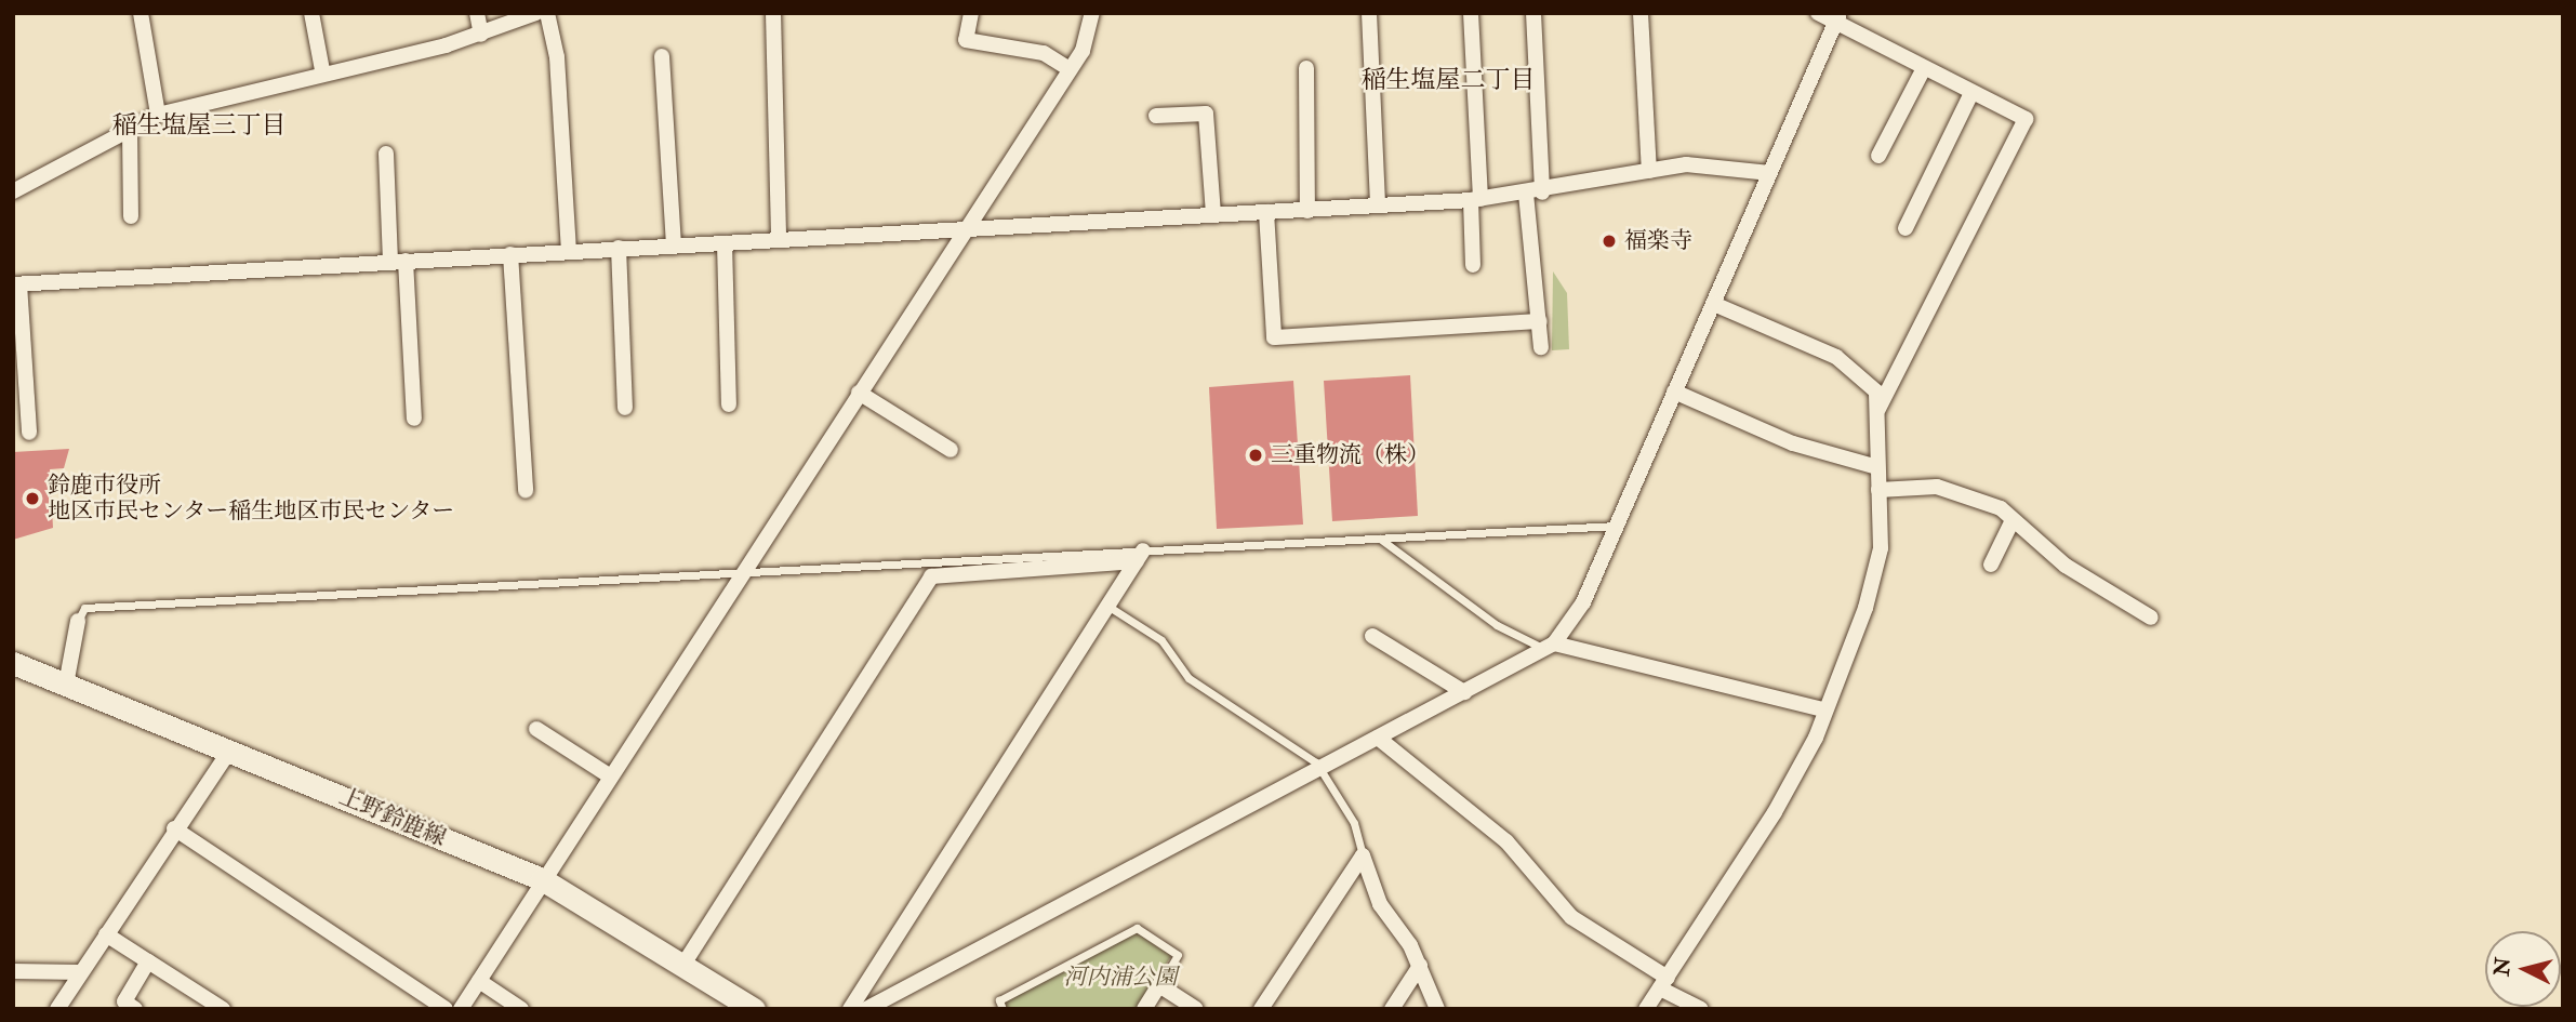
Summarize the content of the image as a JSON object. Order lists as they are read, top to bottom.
{
  "streets": {
    "main road": ["上野鈴鹿線"]
  },
  "districts": ["稲生塩屋二丁目", "稲生塩屋三丁目"],
  "parks": ["河内浦公園"],
  "places": ["福楽寺", "三重物流（株）", "鈴鹿市役所 地区市民センター稲生地区市民センター"],
  "north": "left"
}
